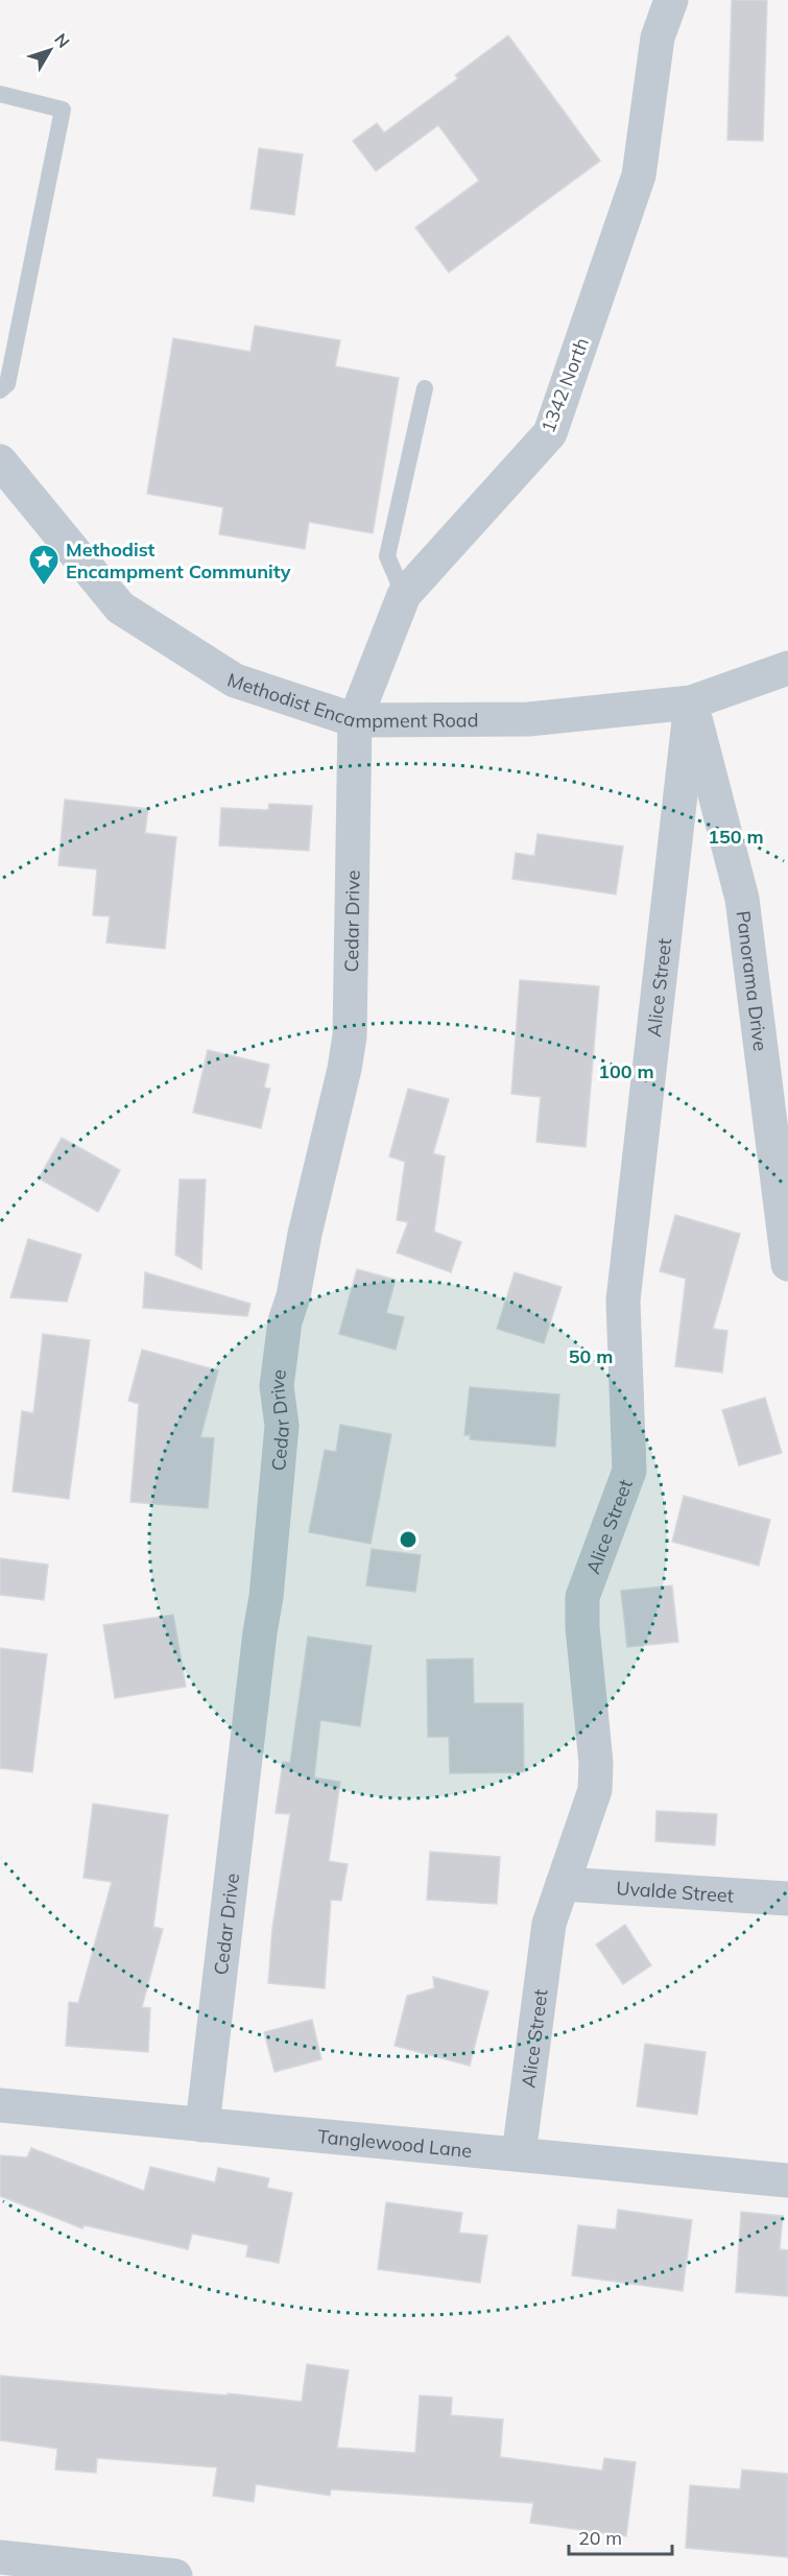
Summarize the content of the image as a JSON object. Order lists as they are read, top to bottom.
{
  "streets": {
    "street": [
      "1342 North",
      "Methodist Encampment Road",
      "Cedar Drive",
      "Panorama Drive",
      "Alice Street",
      "Uvalde Street",
      "Tanglewood Lane"
    ]
  },
  "crossings": [
    ["1342 North", "Methodist Encampment Road"],
    ["1342 North", "Cedar Drive"],
    ["Methodist Encampment Road", "Cedar Drive"],
    ["Methodist Encampment Road", "Panorama Drive"],
    ["Methodist Encampment Road", "Alice Street"],
    ["Cedar Drive", "Tanglewood Lane"],
    ["Panorama Drive", "Alice Street"],
    ["Alice Street", "Uvalde Street"],
    ["Alice Street", "Tanglewood Lane"]
  ],
  "places": {
    "place": ["Methodist Encampment Community"]
  },
  "scale_bar": "20 m",
  "north": "top right",
  "rings": ["150 m", "100 m", "50 m"]
}
